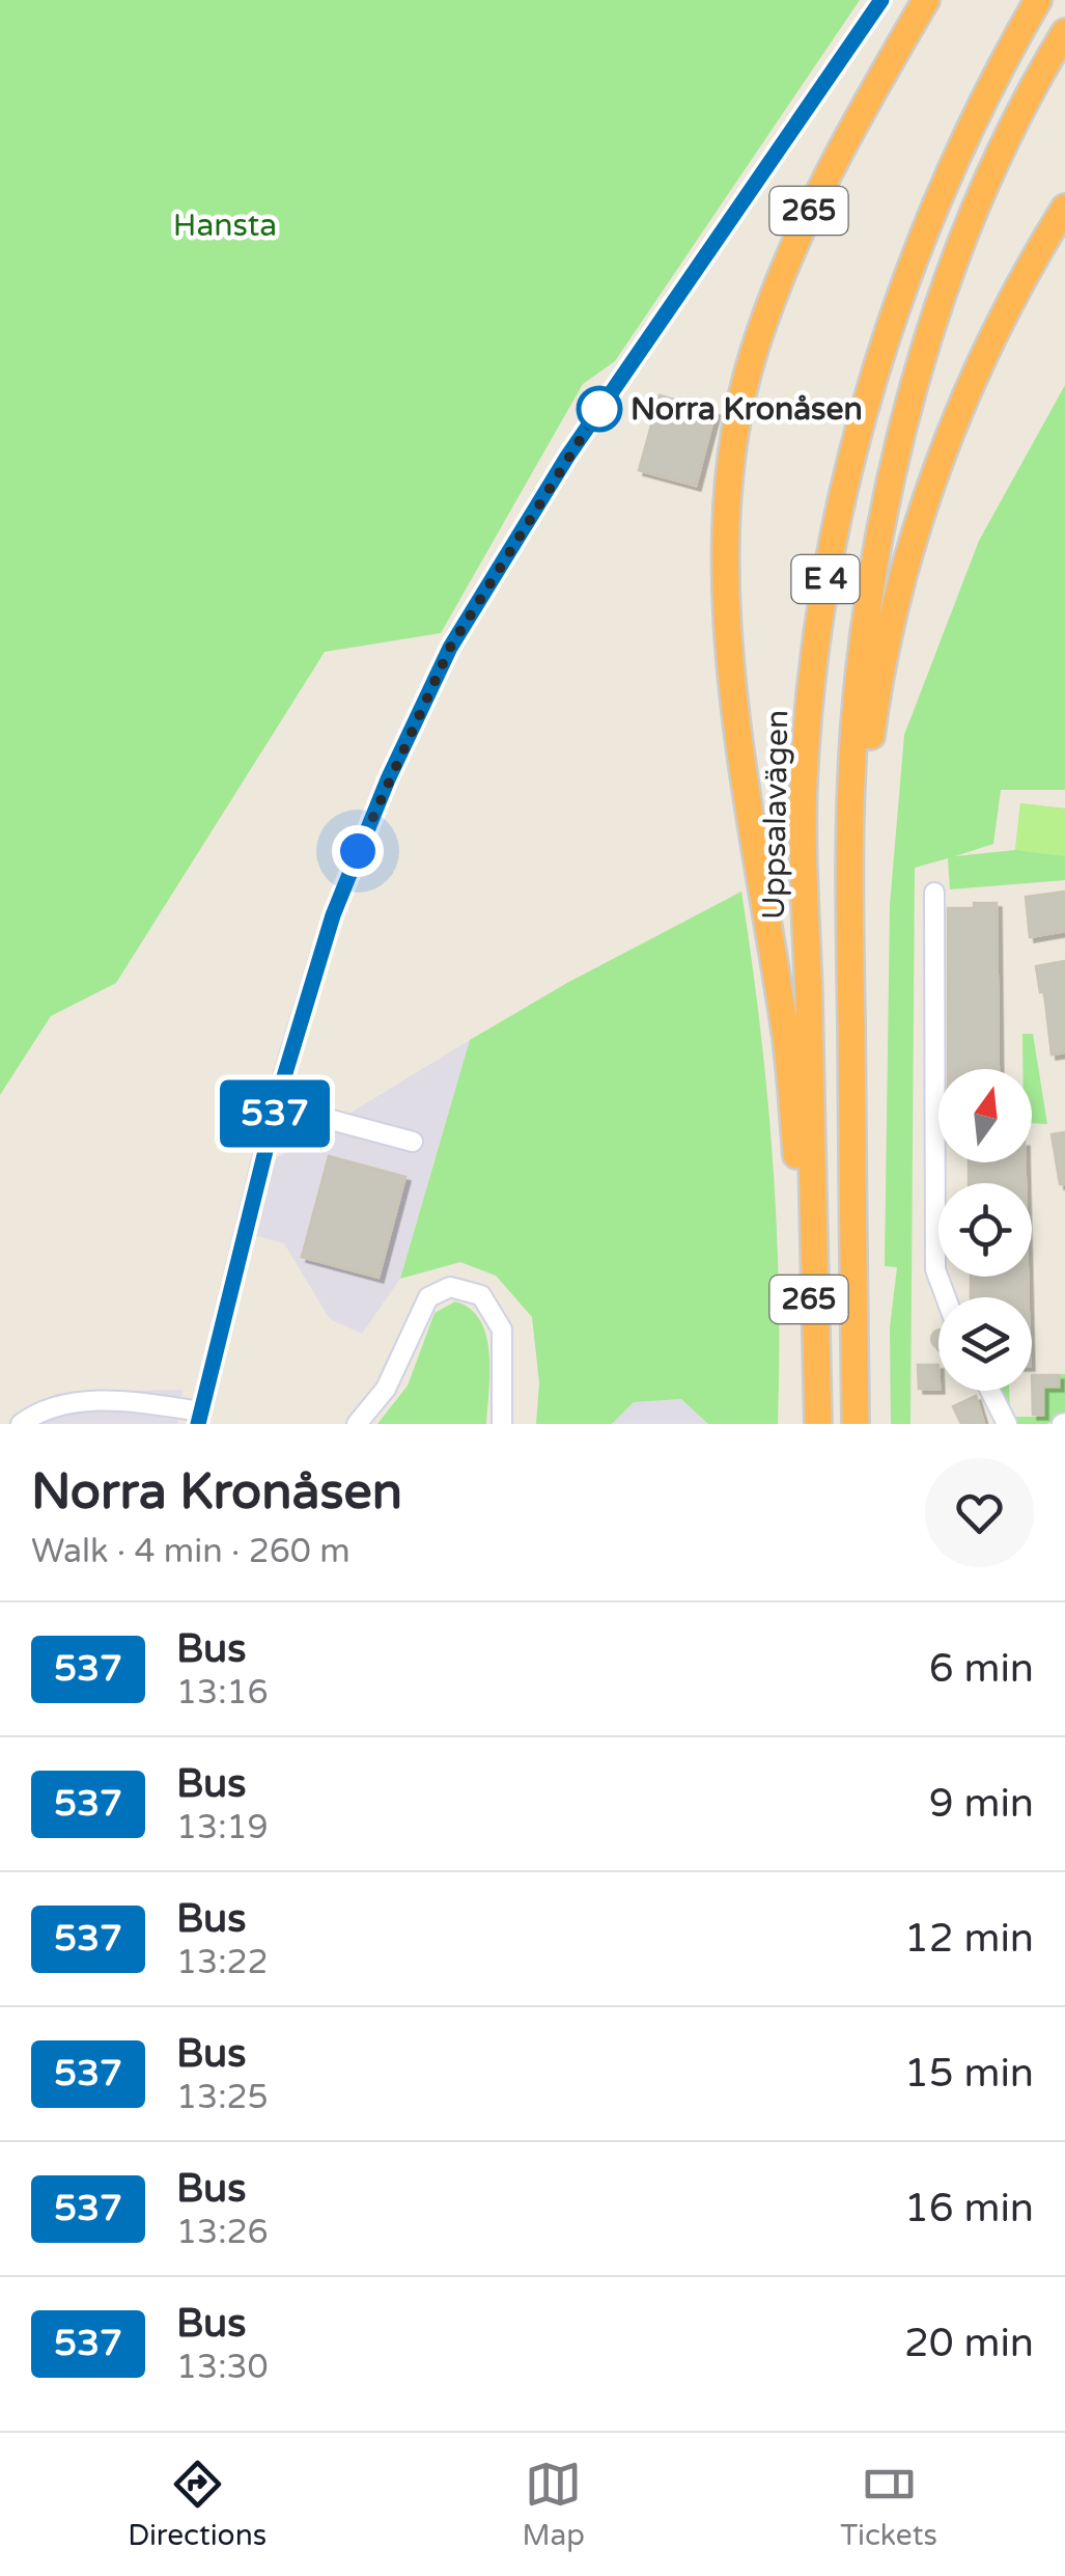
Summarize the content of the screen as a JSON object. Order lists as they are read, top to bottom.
{
  "streets": {
    "highway": ["265", "E 4", "Uppsalavägen"]
  },
  "crossings": [
    ["265", "Uppsalavägen"]
  ],
  "parks": ["Hansta"],
  "places": ["Norra Kronåsen"],
  "lines": ["bus line 537"],
  "north": "top",
  "page": {
    "on_map": "537",
    "heading": ["Norra Kronåsen", "Walk · 4 min · 260 m"],
    "list": [
      {
        "mark": "537",
        "name": "Bus",
        "note": "13:16",
        "value": "6 min"
      },
      {
        "mark": "537",
        "name": "Bus",
        "note": "13:19",
        "value": "9 min"
      },
      {
        "mark": "537",
        "name": "Bus",
        "note": "13:22",
        "value": "12 min"
      },
      {
        "mark": "537",
        "name": "Bus",
        "note": "13:25",
        "value": "15 min"
      },
      {
        "mark": "537",
        "name": "Bus",
        "note": "13:26",
        "value": "16 min"
      },
      {
        "mark": "537",
        "name": "Bus",
        "note": "13:30",
        "value": "20 min"
      }
    ],
    "tabs": ["Directions", "Map", "Tickets"]
  }
}
